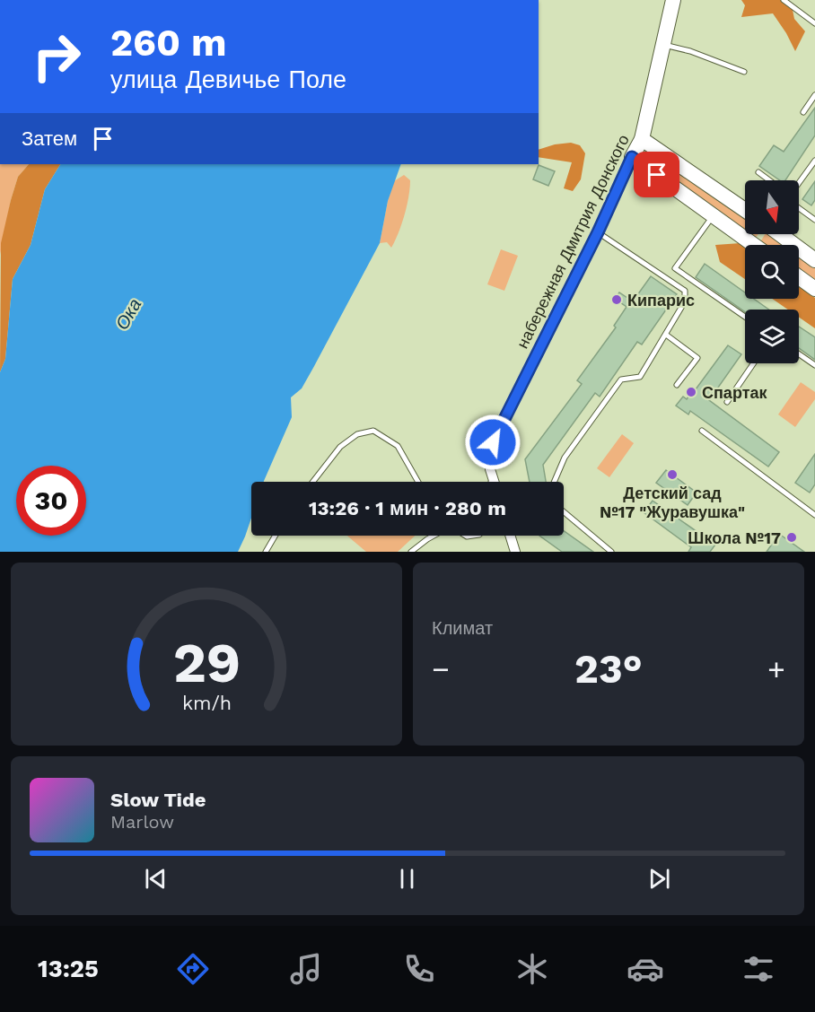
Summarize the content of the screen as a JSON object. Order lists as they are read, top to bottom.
{
  "streets": {
    "street": ["набережная Дмитрия Донского"]
  },
  "water": ["Ока"],
  "places": [
    "Кипарис",
    "Спартак",
    "Детский сад №17 \"Журавушка\"",
    "Школа №17"
  ],
  "north": "bottom",
  "page": {
    "turn": ["260 m", "улица Девичье Поле"],
    "then": "Затем",
    "limit": "30",
    "trip": "13:26 · 1 мин · 280 m",
    "tile": "Климат",
    "heat": ["−", "23°", "+"],
    "song": ["Slow Tide", "Marlow"],
    "tabs": "13:25",
    "gauge": ["29", "km/h"]
  }
}
